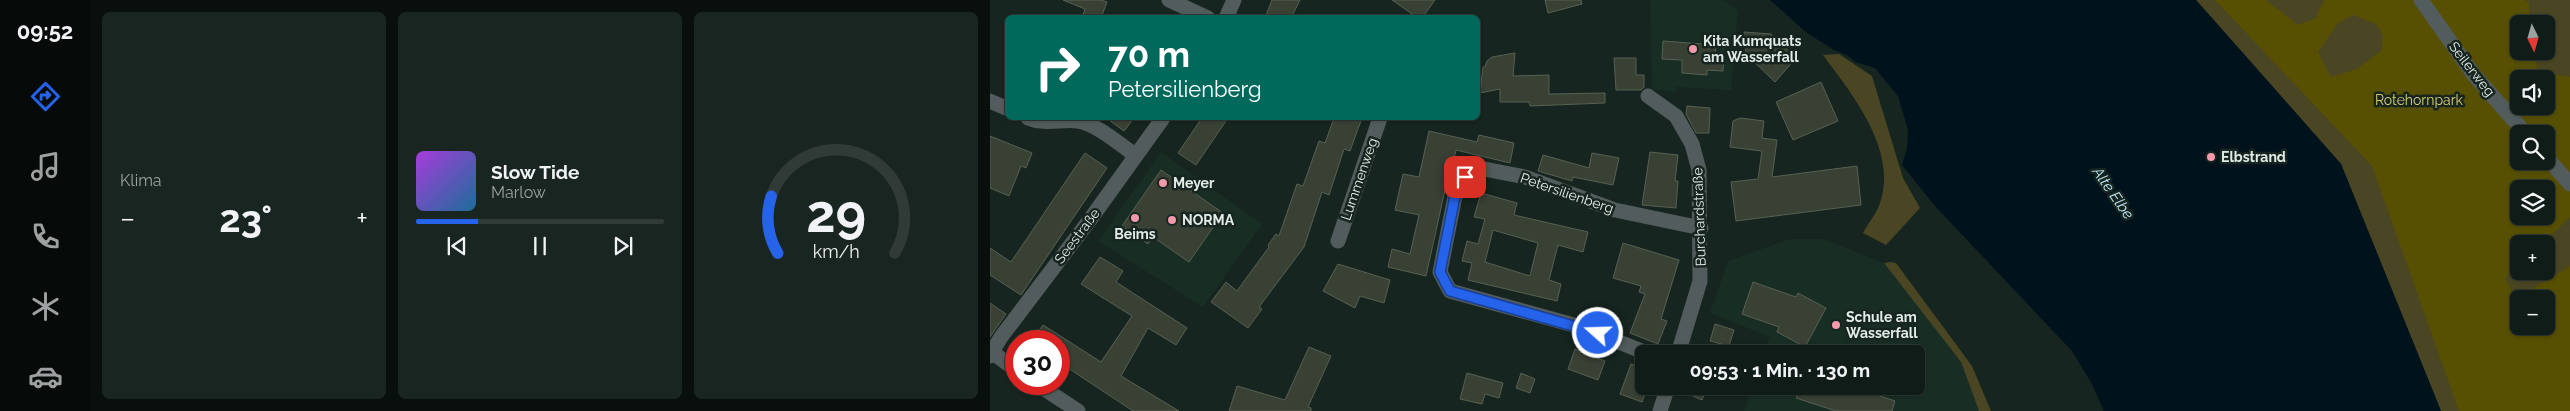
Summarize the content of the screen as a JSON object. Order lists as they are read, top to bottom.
{
  "streets": {
    "street": [
      "Seilerweg",
      "Lummenweg",
      "Petersilienberg",
      "Burchardstraße",
      "Seestraße"
    ]
  },
  "crossings": [
    ["Petersilienberg", "Burchardstraße"]
  ],
  "water": ["Alte Elbe"],
  "parks": ["Rotehornpark"],
  "places": [
    "Kita Kumquats am Wasserfall",
    "Elbstrand",
    "Meyer",
    "Beims",
    "NORMA",
    "Schule am Wasserfall"
  ],
  "north": "bottom",
  "page": {
    "tabs": "09:52",
    "tile": "Klima",
    "map_buttons": ["+", "−"],
    "turn": ["70 m", "Petersilienberg"],
    "song": ["Slow Tide", "Marlow"],
    "heat": ["−", "23°", "+"],
    "limit": "30",
    "trip": "09:53 · 1 Min. · 130 m",
    "gauge": ["29", "km/h"]
  }
}
